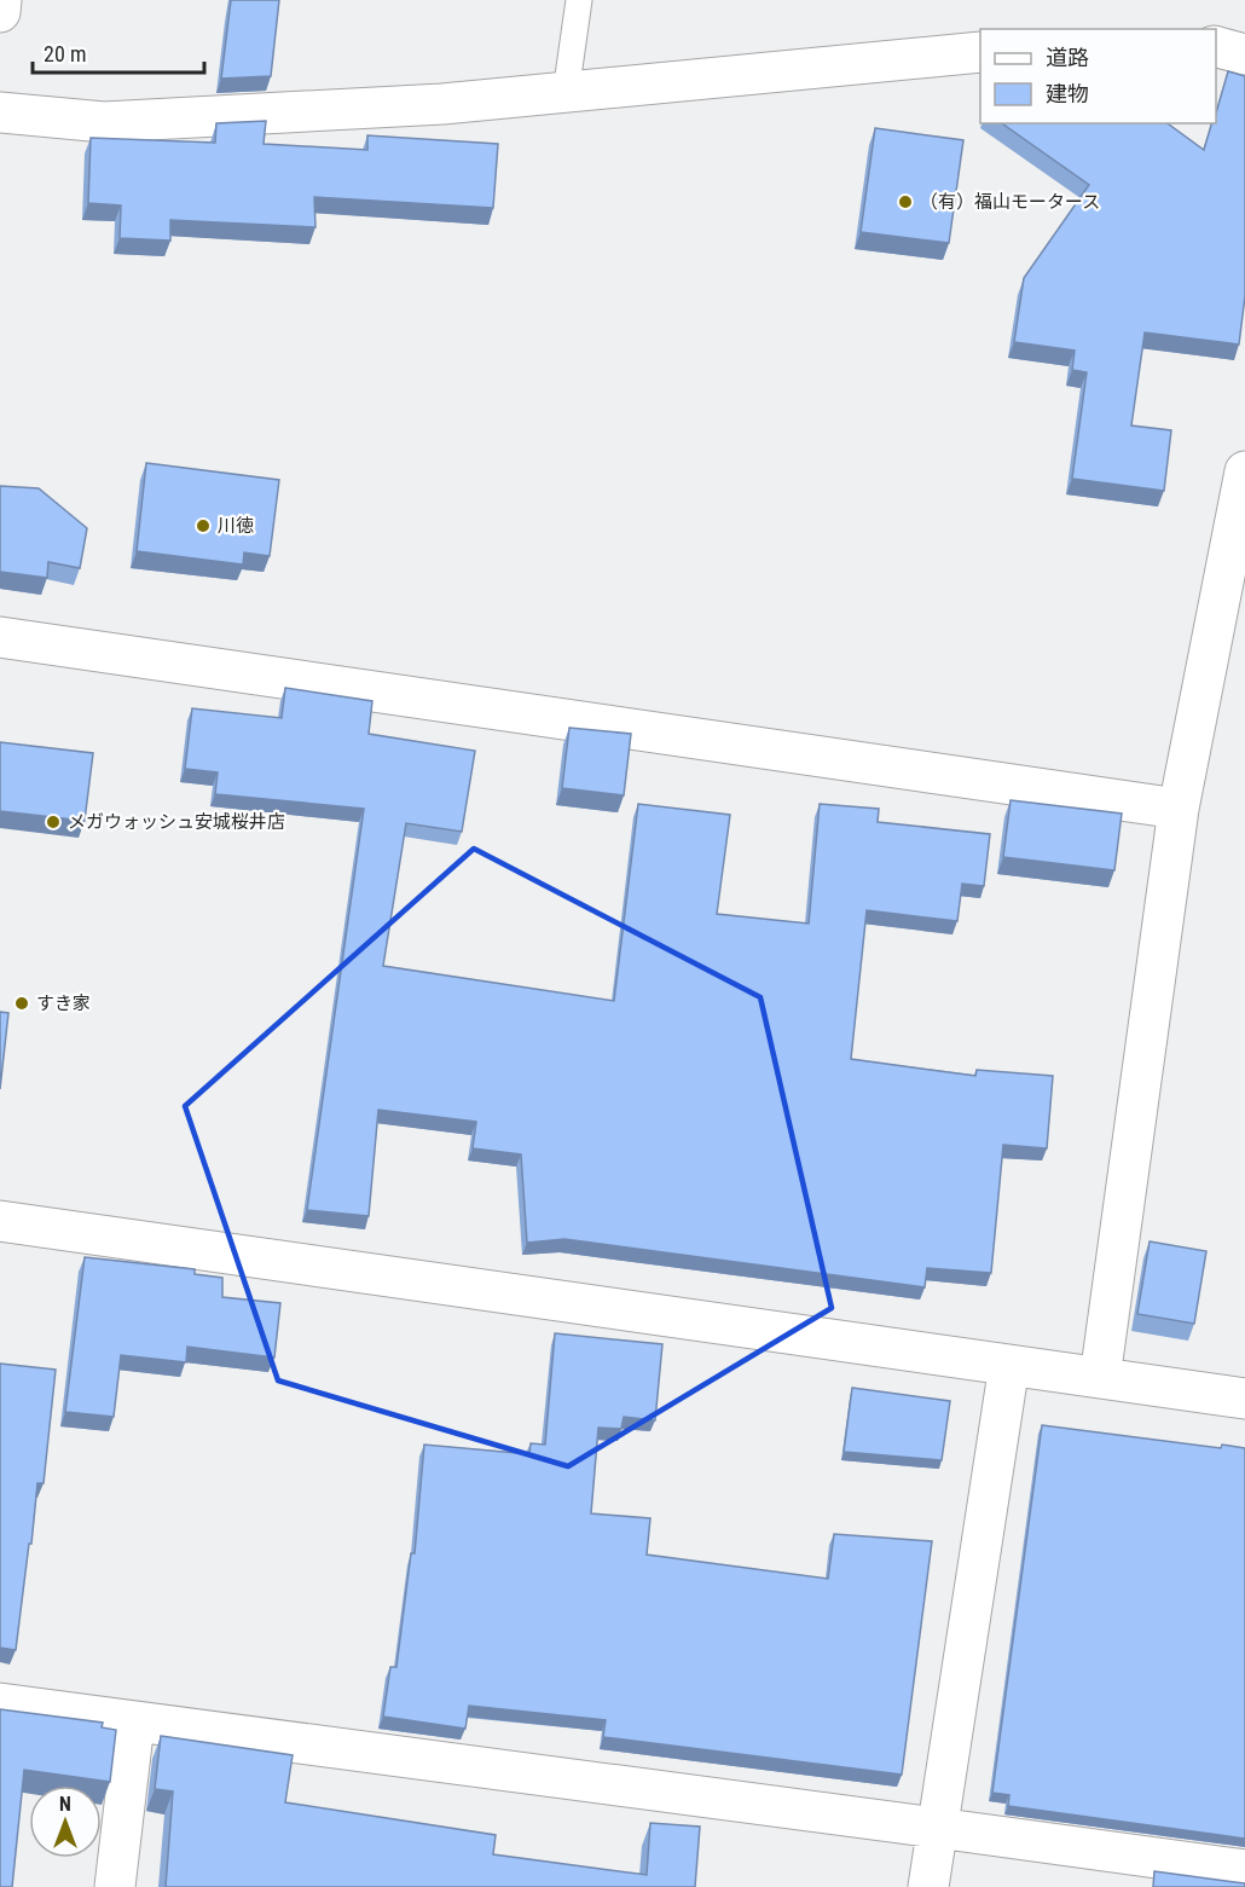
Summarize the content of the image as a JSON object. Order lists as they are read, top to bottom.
{
  "places": [
    "（有）福山モータース",
    "川徳",
    "メガウォッシュ安城桜井店",
    "すき家"
  ],
  "legend": ["道路", "建物"],
  "scale_bar": "20 m",
  "north": "top"
}
